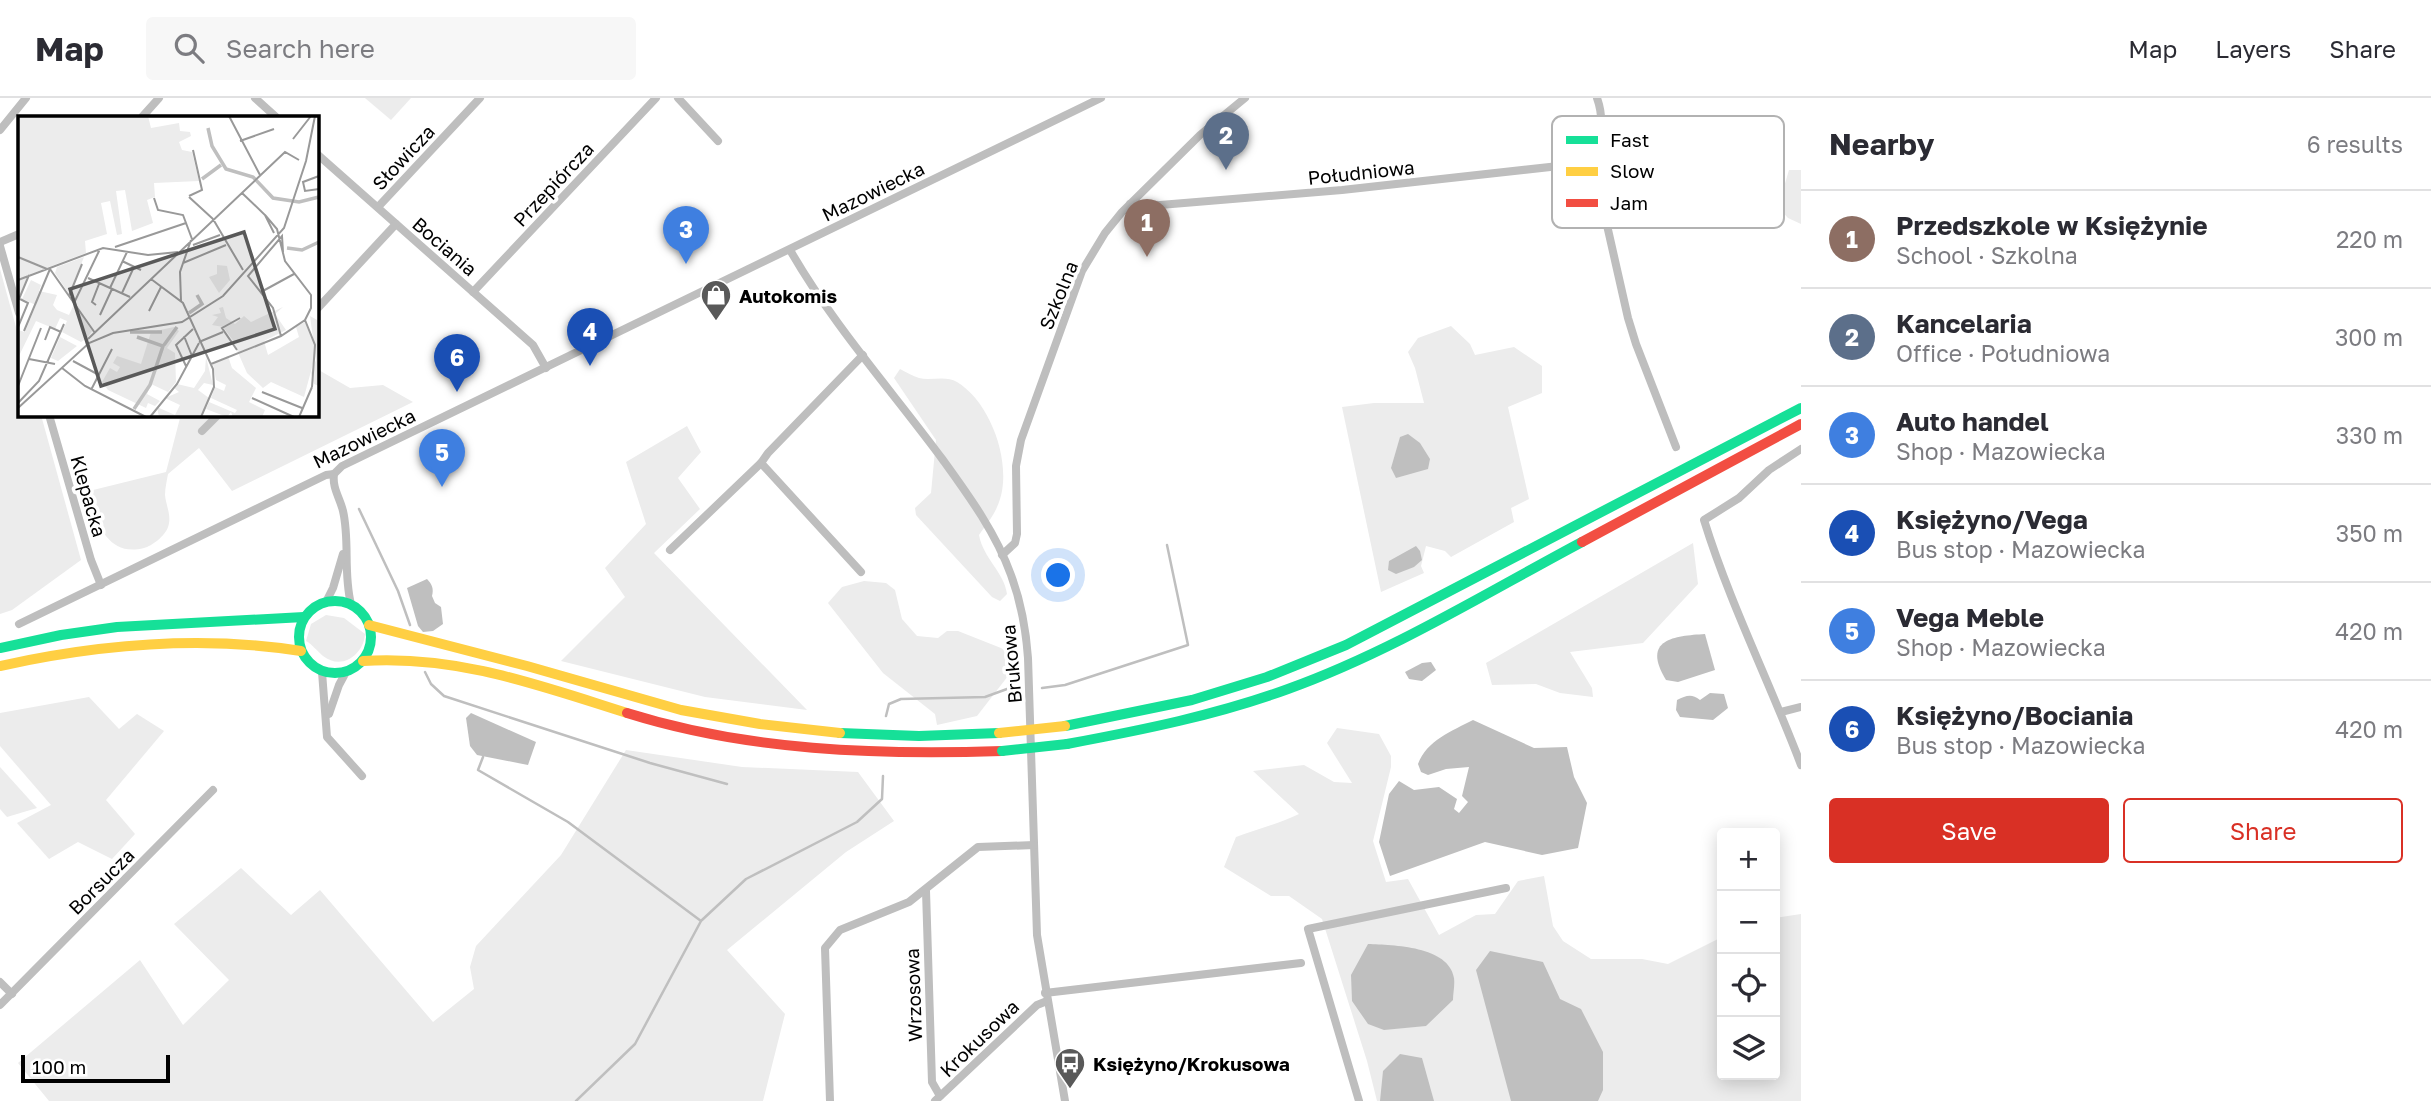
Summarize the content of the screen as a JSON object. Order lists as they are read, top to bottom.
{
  "streets": {
    "street": [
      "Słowicza",
      "Południowa",
      "Przepiórcza",
      "Mazowiecka",
      "Bociania",
      "Szkolna",
      "Klepacka",
      "Brukowa",
      "Borsucza",
      "Wrzosowa",
      "Krokusowa"
    ]
  },
  "crossings": [
    ["Słowicza", "Bociania"],
    ["Południowa", "Szkolna"],
    ["Przepiórcza", "Bociania"],
    ["Mazowiecka", "Bociania"],
    ["Mazowiecka", "Klepacka"],
    ["Mazowiecka", "Brukowa"],
    ["Szkolna", "Brukowa"],
    ["Brukowa", "Krokusowa"],
    ["Wrzosowa", "Krokusowa"]
  ],
  "places": {
    "shop": ["Autokomis"],
    "bus stop": ["Księżyno/Krokusowa"]
  },
  "legend": ["Fast", "Slow", "Jam"],
  "scale_bar": "100 m",
  "page": {
    "header": "Map",
    "search": "Search here",
    "nav": ["Map", "Layers", "Share"],
    "heading": ["Nearby", "6 results"],
    "pins": [
      "2",
      "1",
      "3",
      "4",
      "6",
      "5"
    ],
    "list": [
      {
        "mark": "1",
        "name": "Przedszkole w Księżynie",
        "note": "School · Szkolna",
        "value": "220 m"
      },
      {
        "mark": "2",
        "name": "Kancelaria",
        "note": "Office · Południowa",
        "value": "300 m"
      },
      {
        "mark": "3",
        "name": "Auto handel",
        "note": "Shop · Mazowiecka",
        "value": "330 m"
      },
      {
        "mark": "4",
        "name": "Księżyno/Vega",
        "note": "Bus stop · Mazowiecka",
        "value": "350 m"
      },
      {
        "mark": "5",
        "name": "Vega Meble",
        "note": "Shop · Mazowiecka",
        "value": "420 m"
      },
      {
        "mark": "6",
        "name": "Księżyno/Bociania",
        "note": "Bus stop · Mazowiecka",
        "value": "420 m"
      }
    ],
    "buttons": ["Save", "Share"],
    "map_buttons": ["+", "−"],
    "scale": "100 m"
  }
}
